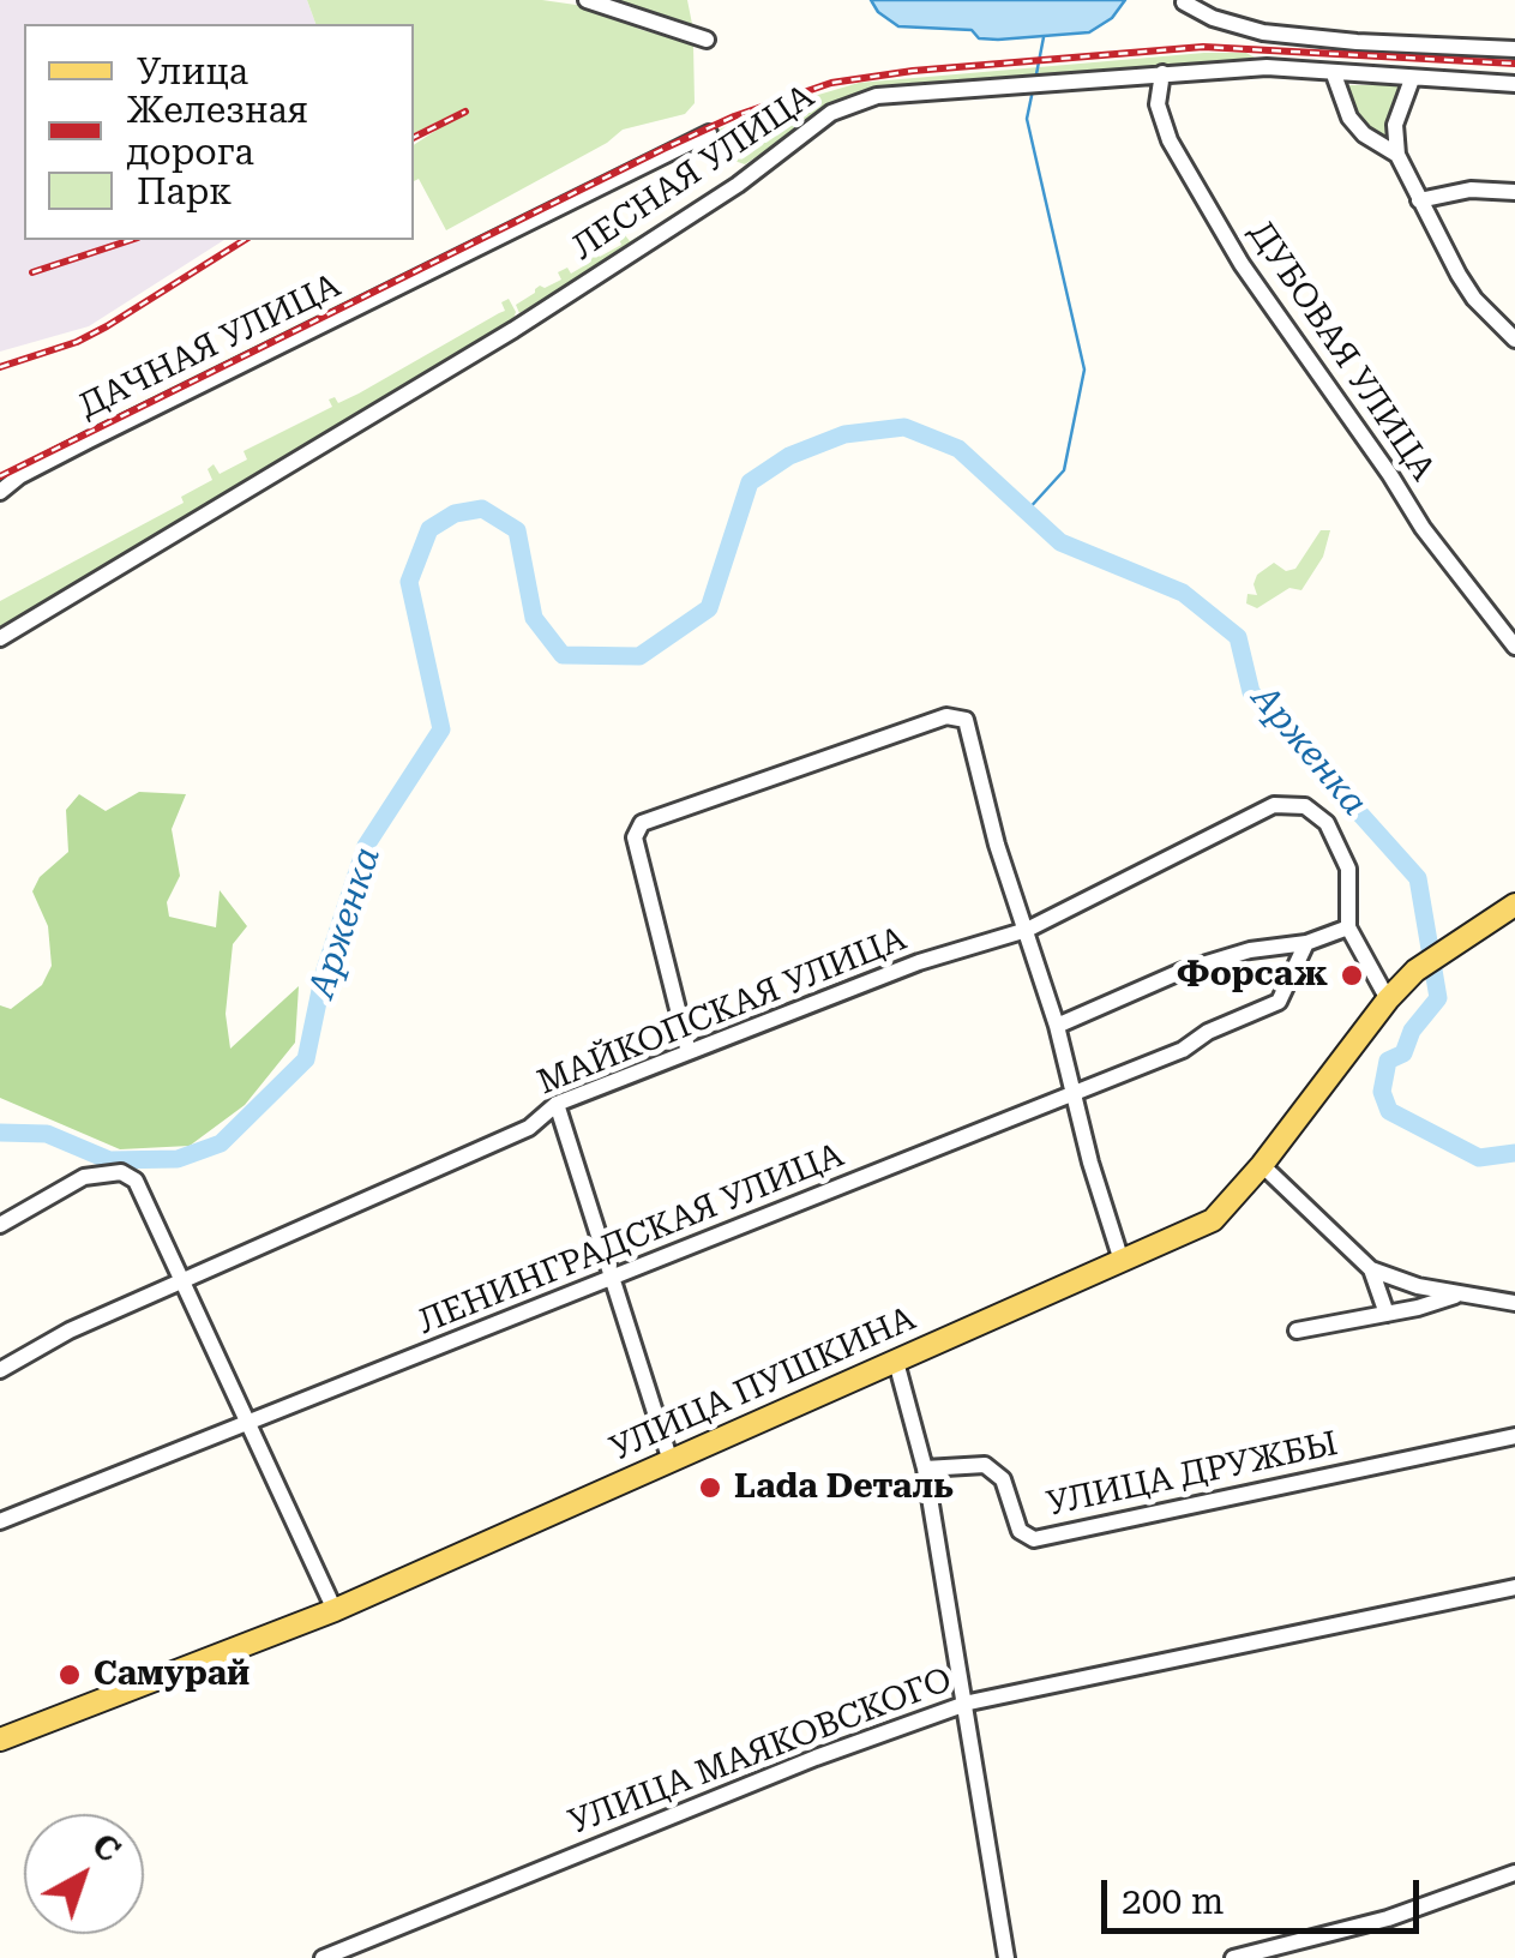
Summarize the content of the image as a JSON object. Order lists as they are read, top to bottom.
{
  "streets": {
    "main road": ["УЛИЦА ПУШКИНА"],
    "street": [
      "ЛЕСНАЯ УЛИЦА",
      "ДАЧНАЯ УЛИЦА",
      "ДУБОВАЯ УЛИЦА",
      "МАЙКОПСКАЯ УЛИЦА",
      "ЛЕНИНГРАДСКАЯ УЛИЦА",
      "УЛИЦА ДРУЖБЫ",
      "УЛИЦА МАЯКОВСКОГО"
    ]
  },
  "crossings": [
    ["ЛЕСНАЯ УЛИЦА", "ДУБОВАЯ УЛИЦА"]
  ],
  "water": ["Арженка"],
  "places": ["Форсаж", "Lada Dеталь", "Самурай"],
  "legend": ["Улица", "Железная дорога", "Парк"],
  "scale_bar": "200 m",
  "north": "top right"
}
